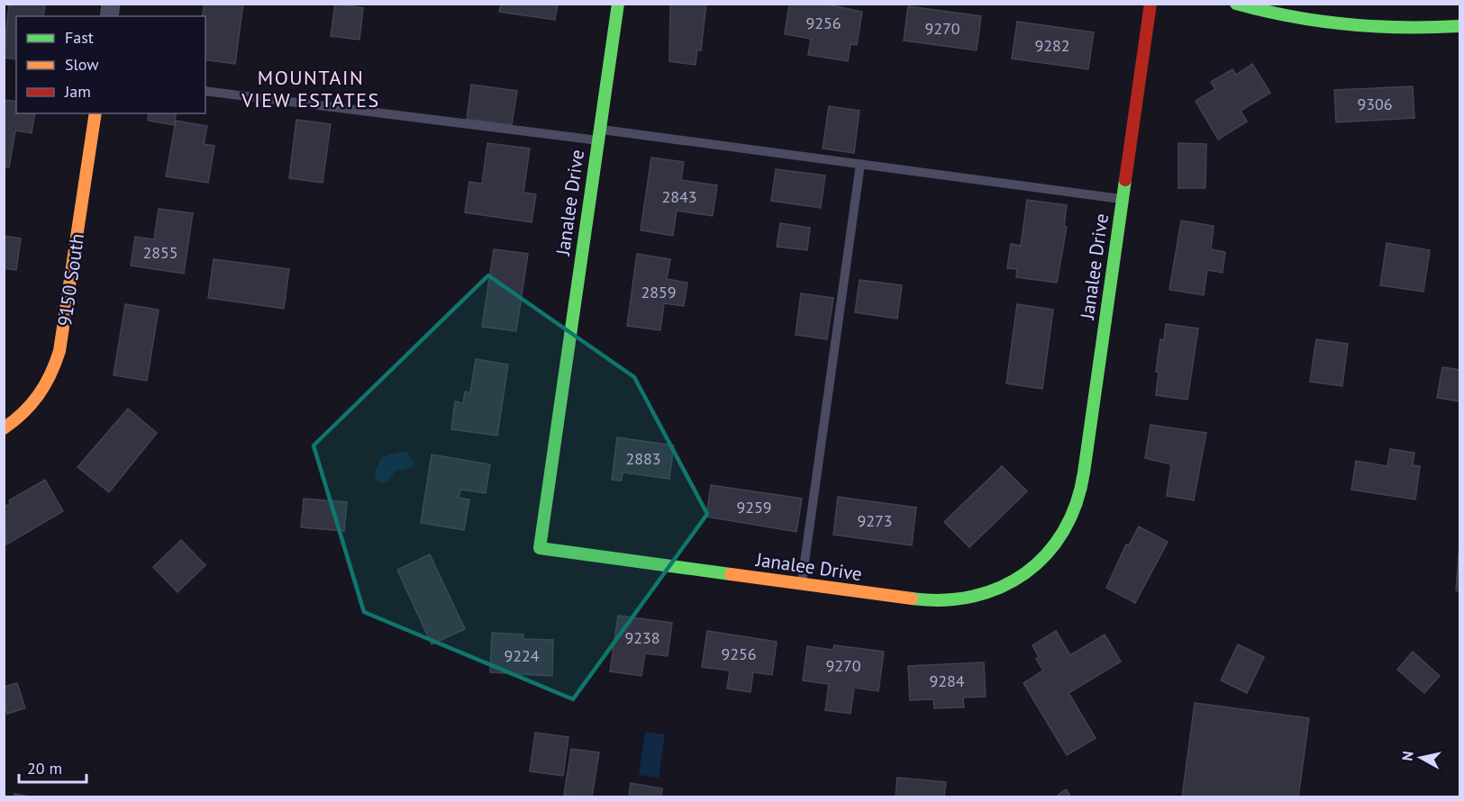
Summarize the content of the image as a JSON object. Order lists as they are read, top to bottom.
{
  "streets": {
    "street": ["Janalee Drive", "9150 South"]
  },
  "districts": ["MOUNTAIN VIEW ESTATES"],
  "house_numbers": [
    "9256",
    "9270",
    "9282",
    "9306",
    "2843",
    "2855",
    "2859",
    "2883",
    "9259",
    "9273",
    "9238",
    "9256",
    "9224",
    "9270",
    "9284"
  ],
  "legend": ["Fast", "Slow", "Jam"],
  "scale_bar": "20 m",
  "north": "left"
}
